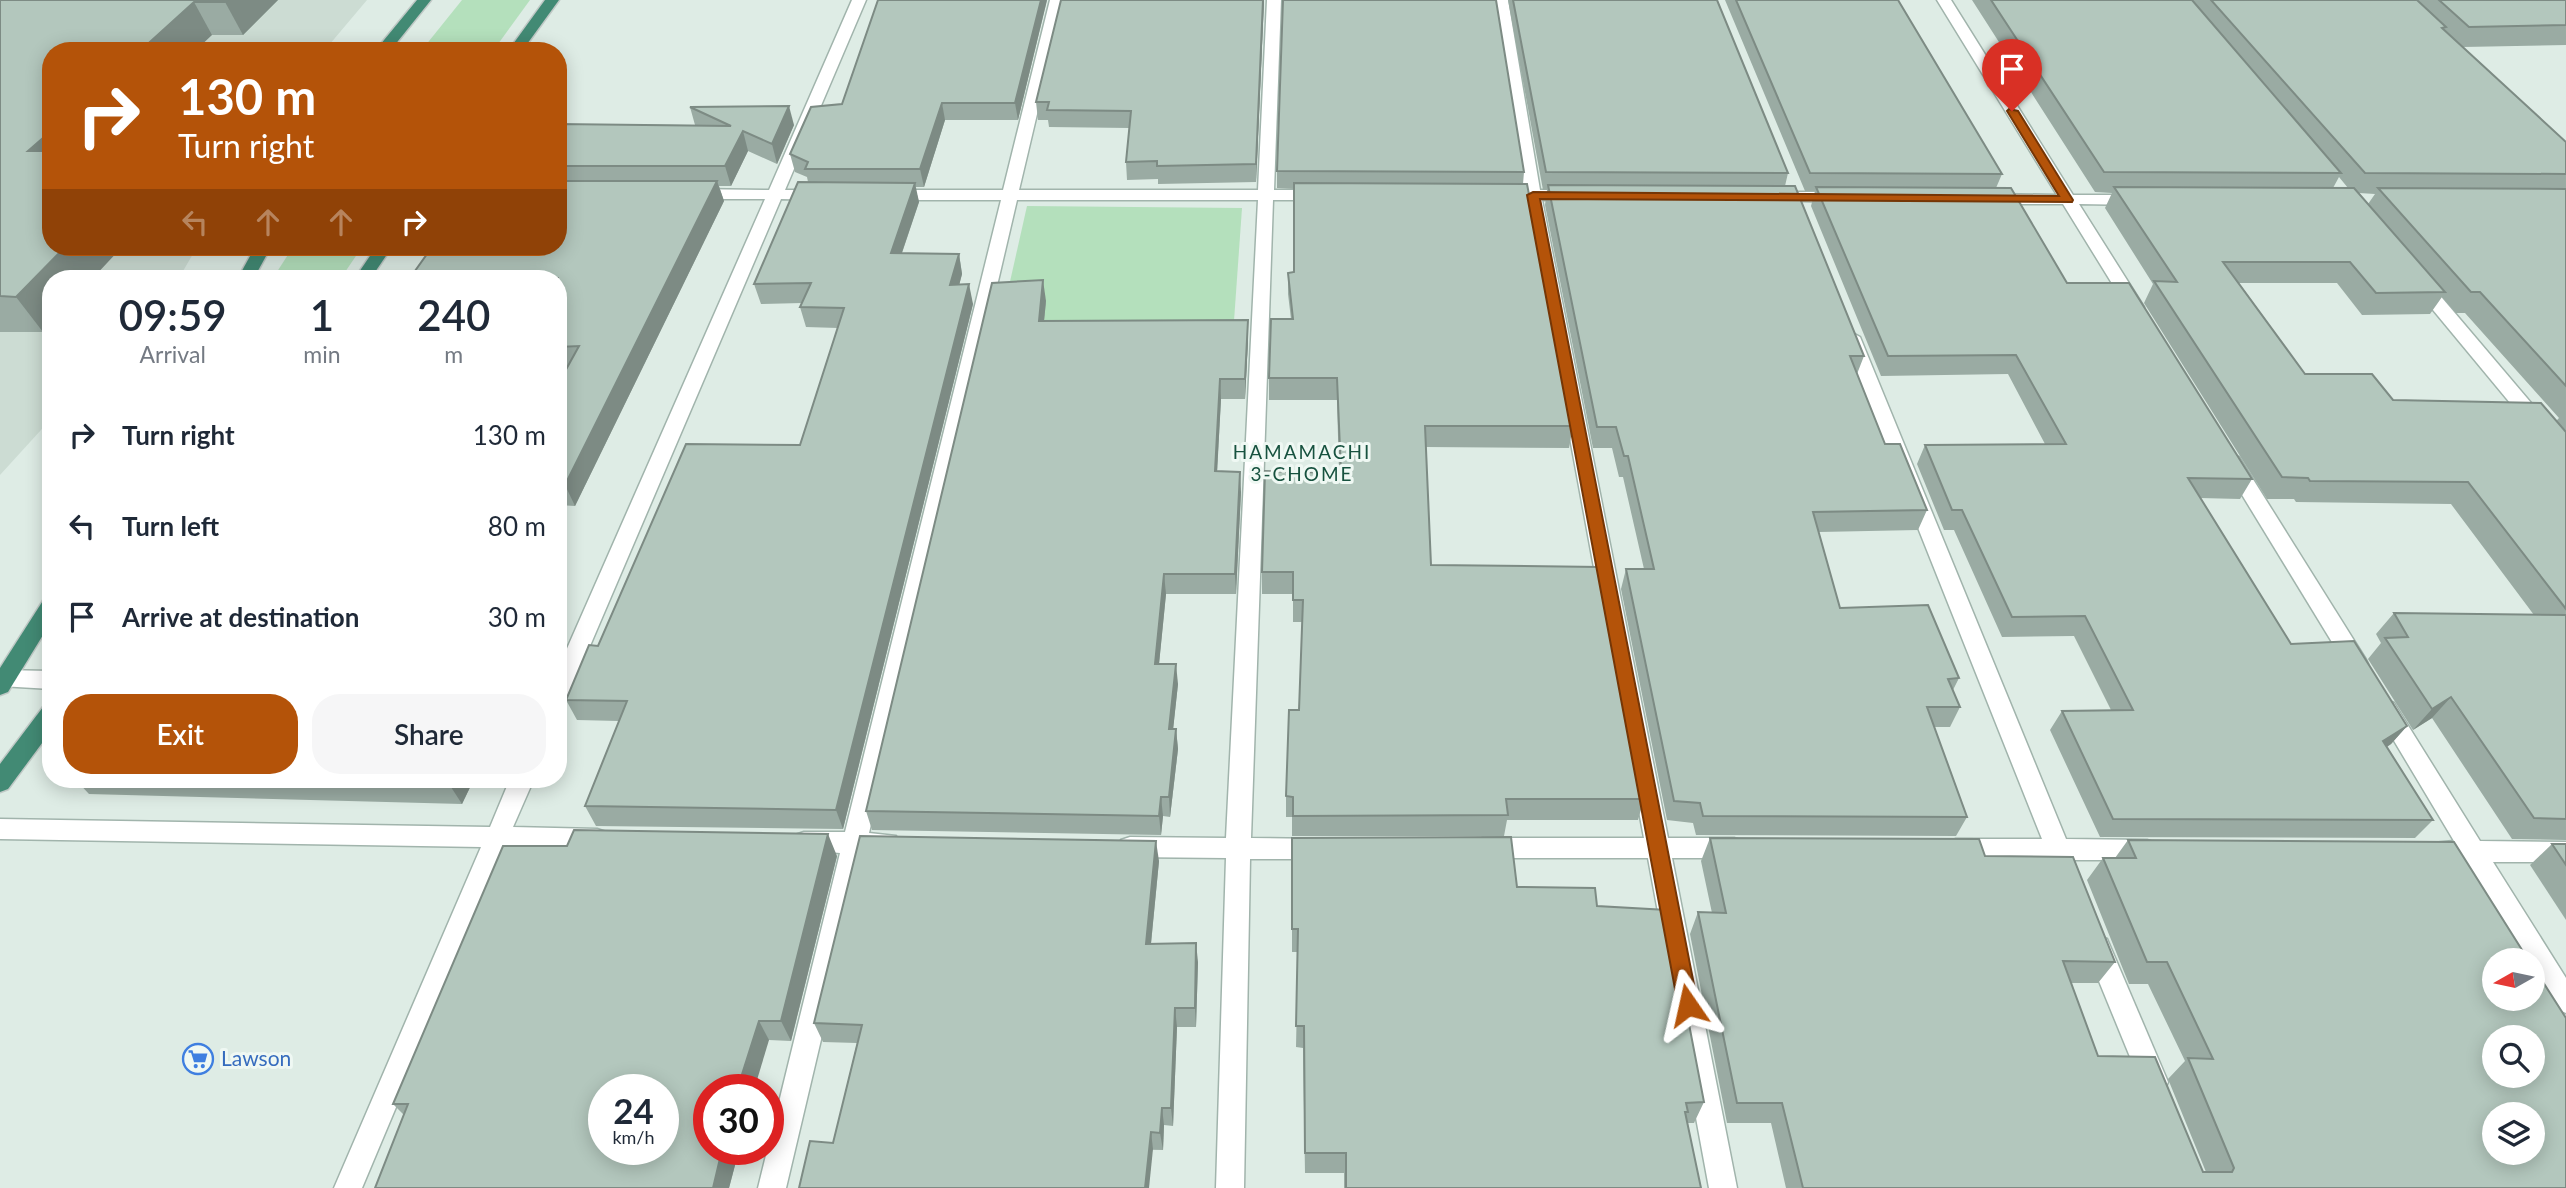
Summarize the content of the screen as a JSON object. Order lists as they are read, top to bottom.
{
  "districts": ["HAMAMACHI 3-CHOME"],
  "places": {
    "supermarket": ["Lawson"]
  },
  "north": "left",
  "page": {
    "turn": ["130 m", "Turn right"],
    "eta": [
      "09:59",
      "Arrival",
      "1",
      "min",
      "240",
      "m"
    ],
    "list": [
      {
        "name": "Turn right",
        "value": "130 m"
      },
      {
        "name": "Turn left",
        "value": "80 m"
      },
      {
        "name": "Arrive at destination",
        "value": "30 m"
      }
    ],
    "buttons": ["Exit", "Share"],
    "speed": "24 km/h",
    "limit": "30"
  }
}
